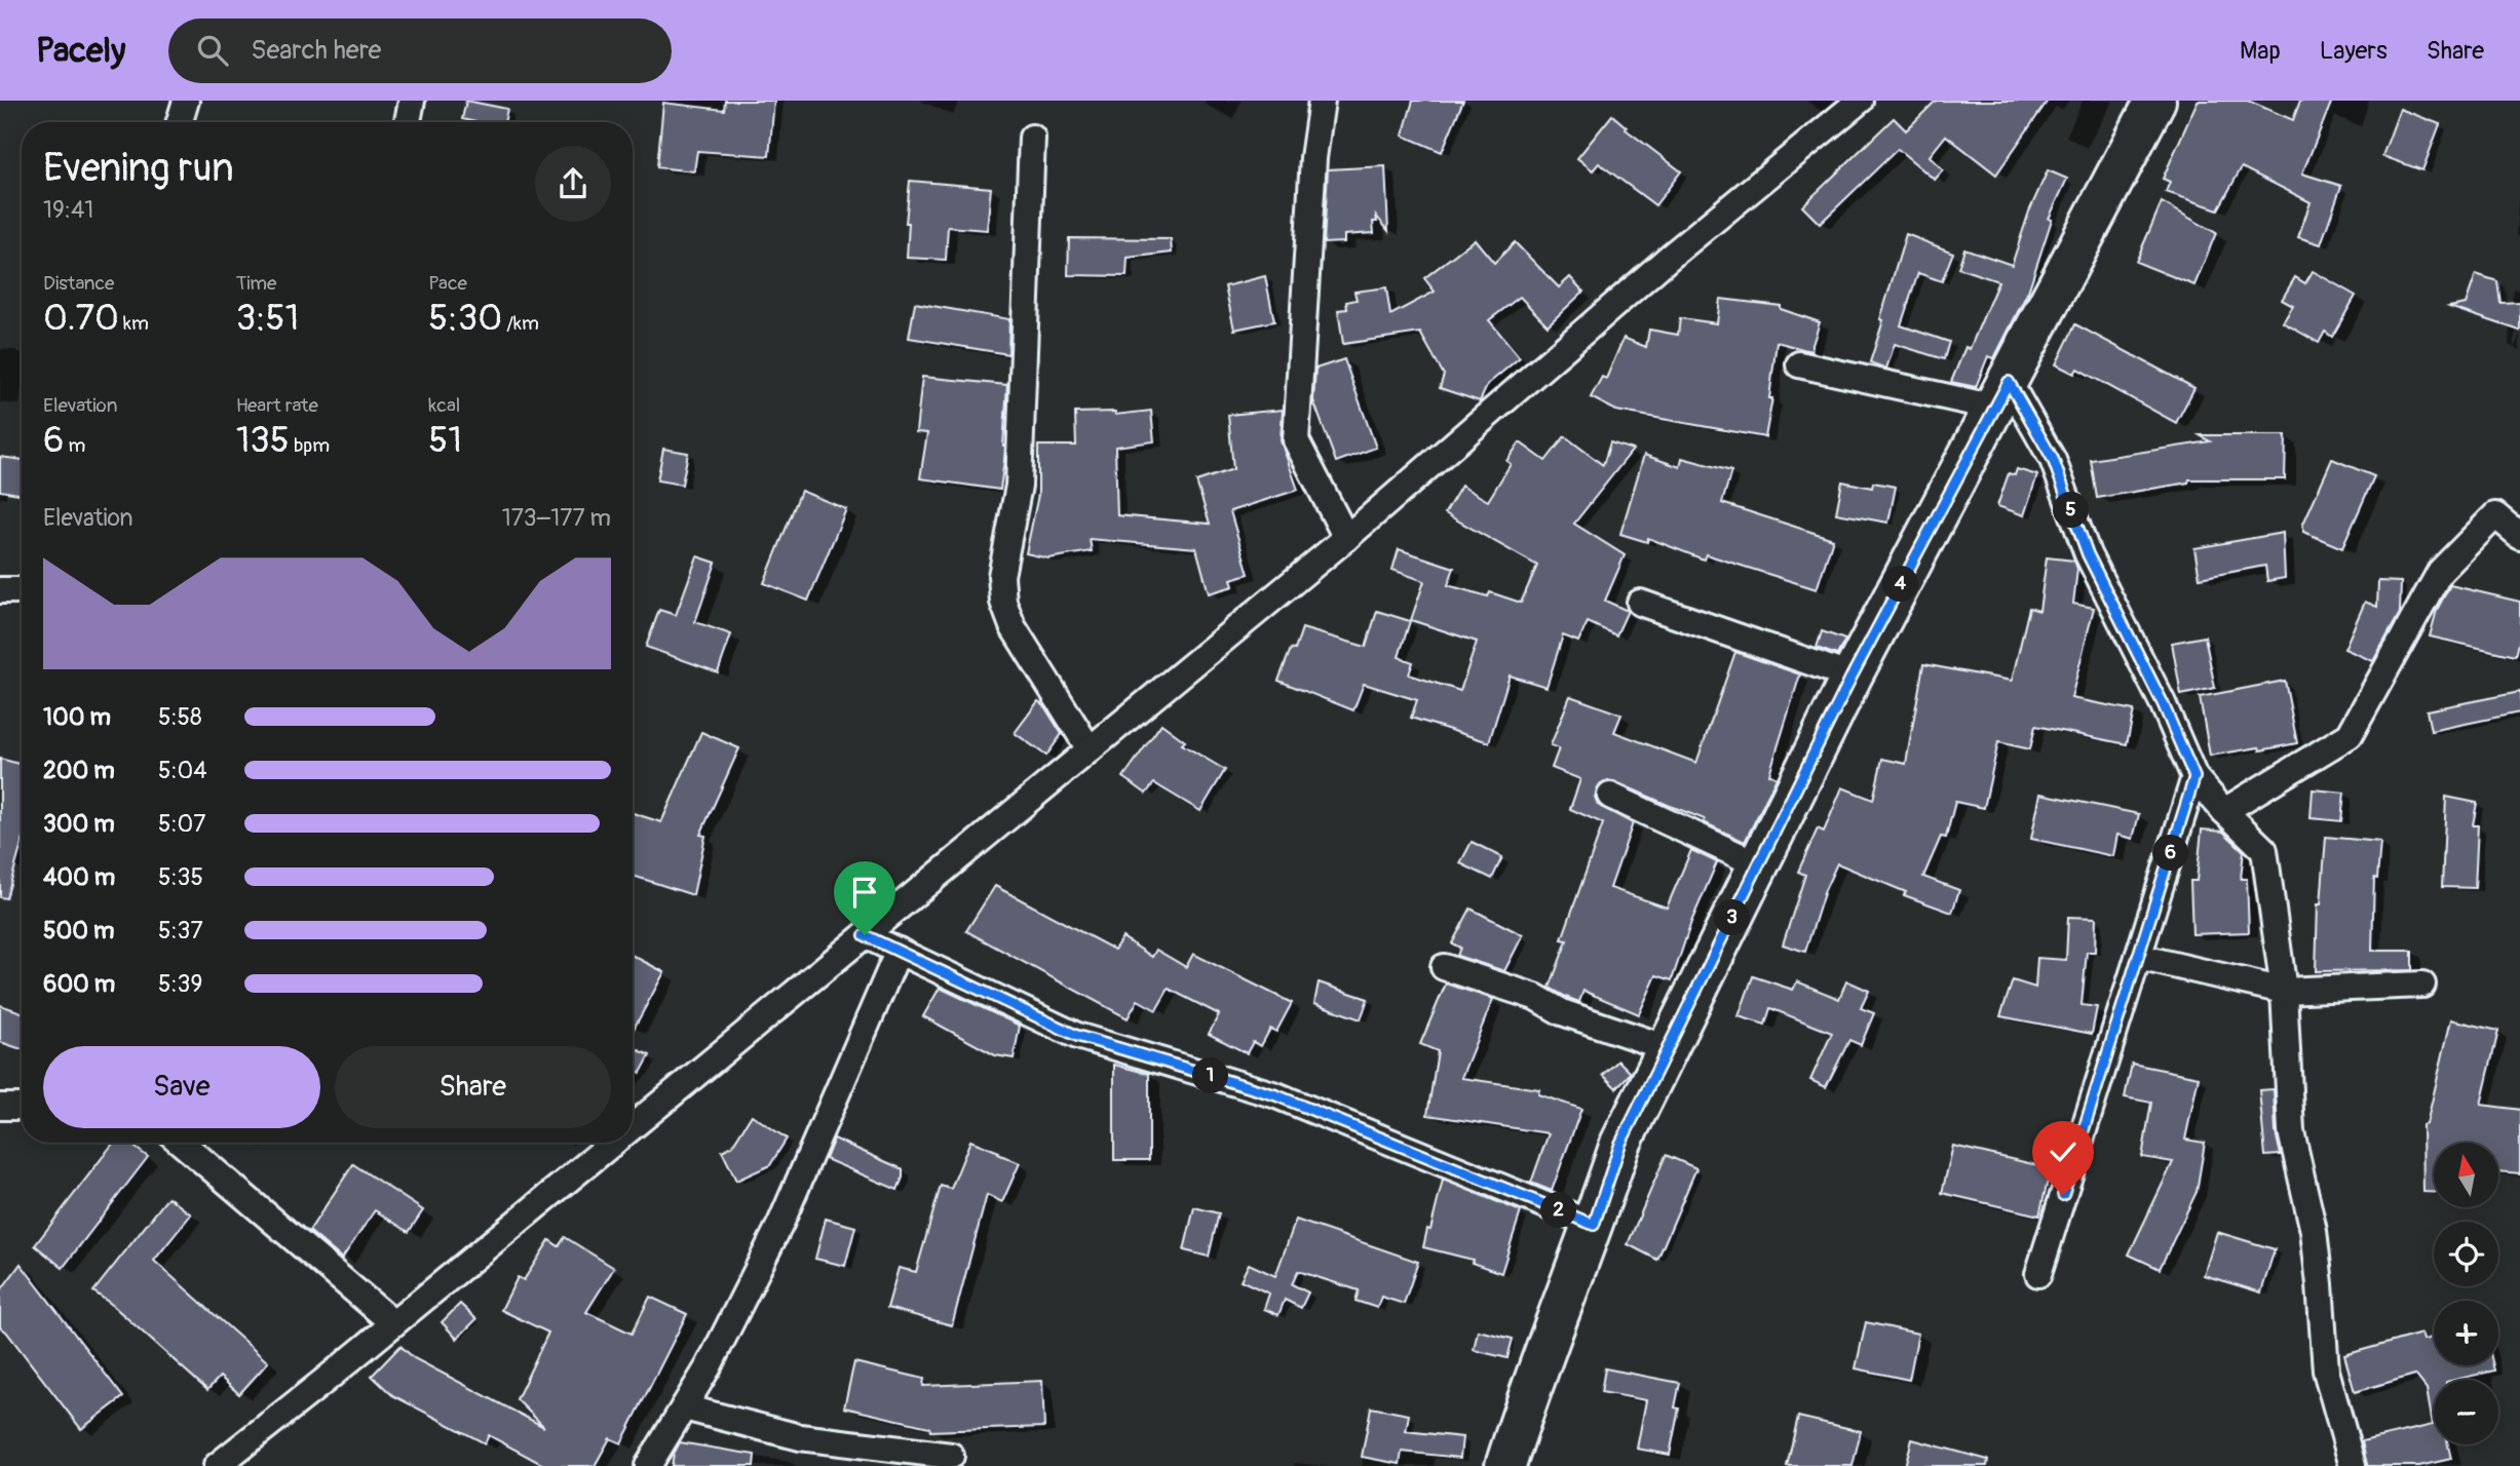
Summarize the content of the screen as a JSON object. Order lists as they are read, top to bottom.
{
  "north": "top",
  "page": {
    "header": "Pacely",
    "search": "Search here",
    "nav": ["Map", "Layers", "Share"],
    "heading": ["Evening run", "19:41"],
    "stats": [
      ["Distance", "0.70 km"],
      ["Time", "3:51"],
      ["Pace", "5:30 /km"],
      ["Elevation", "6 m"],
      ["Heart rate", "135 bpm"],
      ["kcal", "51"]
    ],
    "chart": ["Elevation", "173–177 m"],
    "pins": [
      "5",
      "4",
      "6",
      "3",
      "1",
      "2"
    ],
    "list": [
      {
        "name": "100 m",
        "note": "5:58"
      },
      {
        "name": "200 m",
        "note": "5:04"
      },
      {
        "name": "300 m",
        "note": "5:07"
      },
      {
        "name": "400 m",
        "note": "5:35"
      },
      {
        "name": "500 m",
        "note": "5:37"
      },
      {
        "name": "600 m",
        "note": "5:39"
      }
    ],
    "buttons": ["Save", "Share"],
    "map_buttons": ["+", "−"]
  }
}
